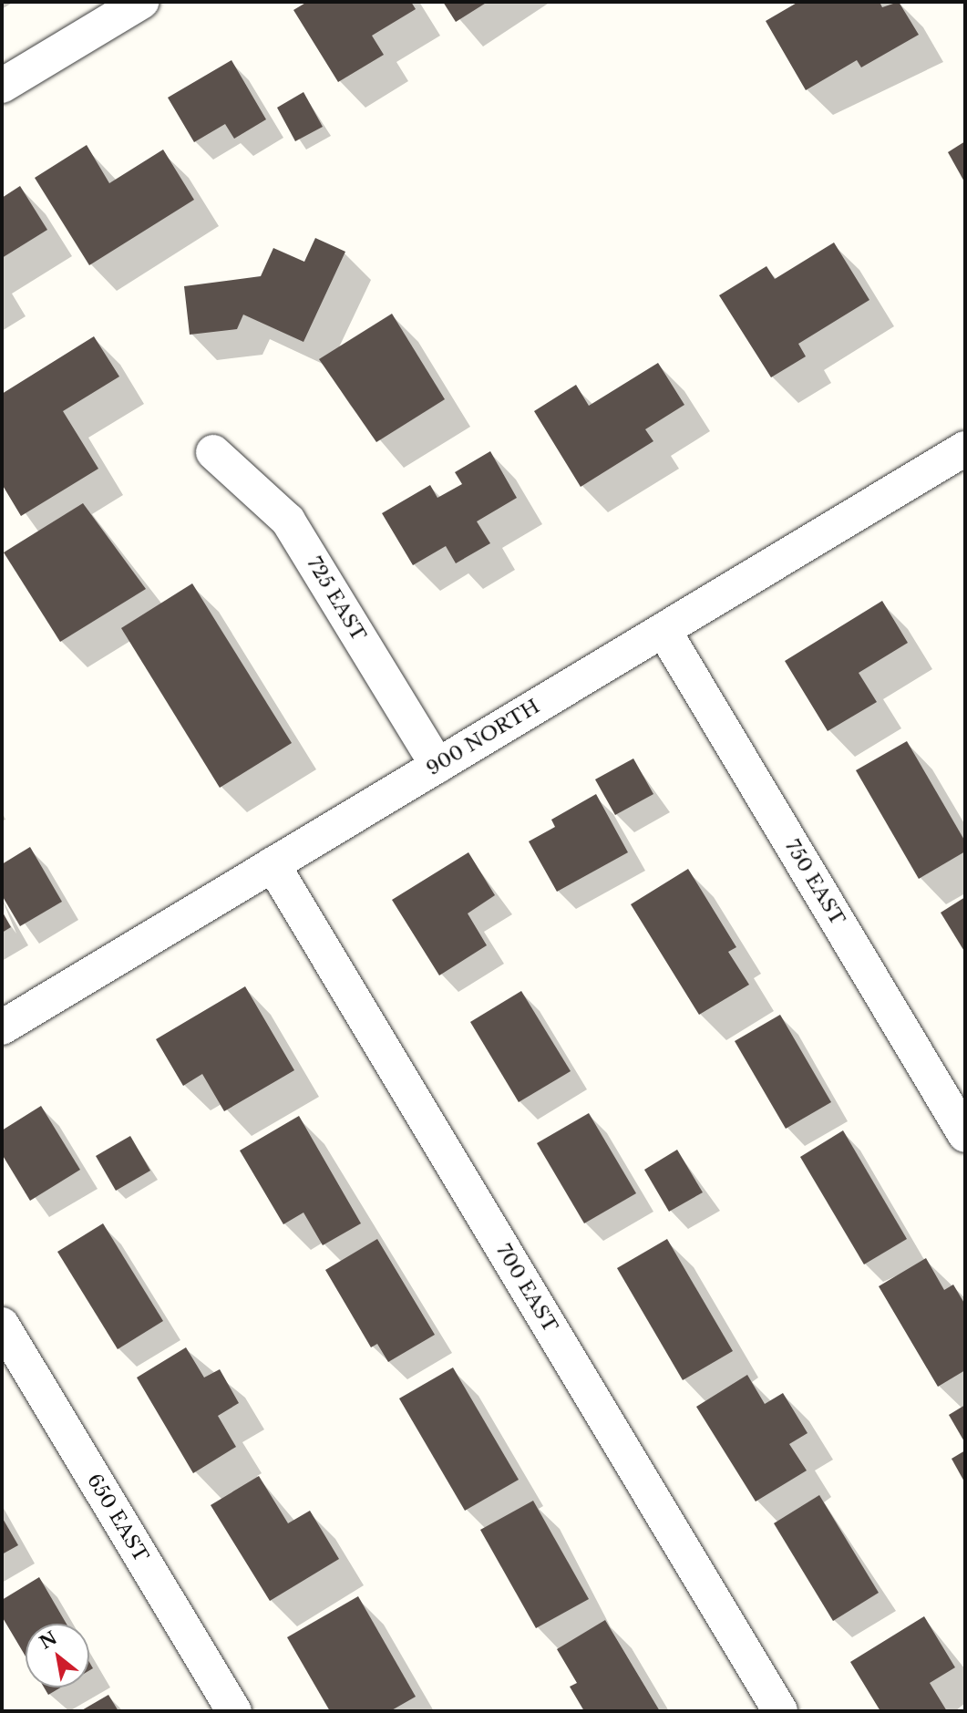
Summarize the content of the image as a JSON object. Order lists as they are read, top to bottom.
{
  "streets": {
    "street": [
      "725 EAST",
      "900 NORTH",
      "750 EAST",
      "700 EAST",
      "650 EAST"
    ]
  },
  "crossings": [
    ["725 EAST", "900 NORTH"],
    ["900 NORTH", "750 EAST"],
    ["900 NORTH", "700 EAST"]
  ],
  "north": "top left"
}
